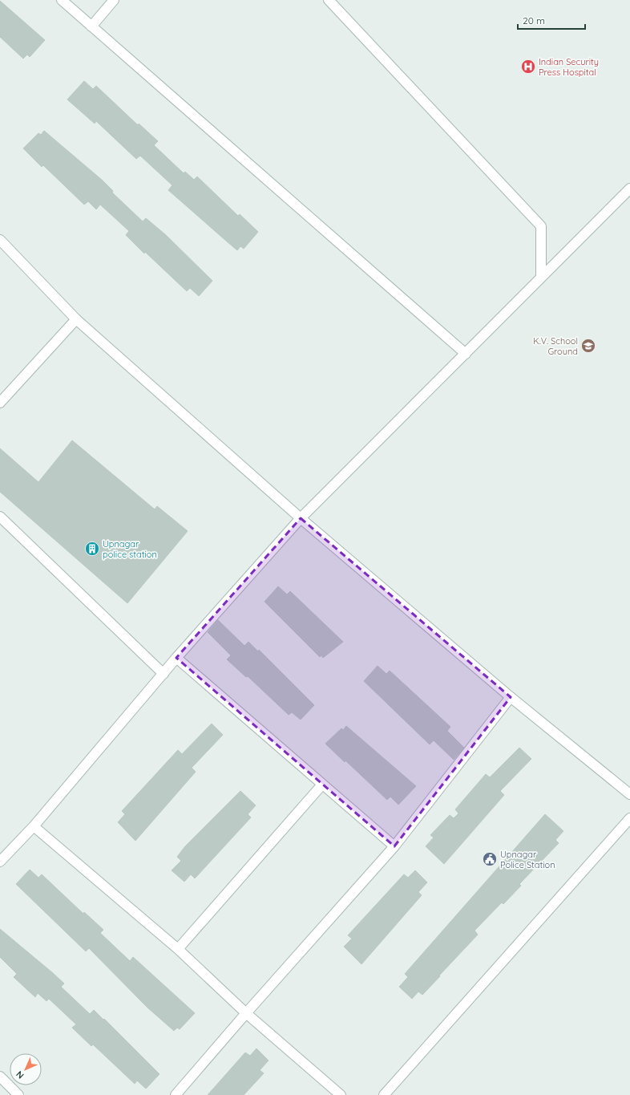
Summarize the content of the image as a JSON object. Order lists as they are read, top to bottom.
{
  "places": {
    "hospital": ["Indian Security Press Hospital"],
    "school or university": ["K.V. School Ground"],
    "building": ["Upnagar police station"],
    "public building": ["Upnagar Police Station"]
  },
  "scale_bar": "20 m",
  "north": "bottom left"
}
